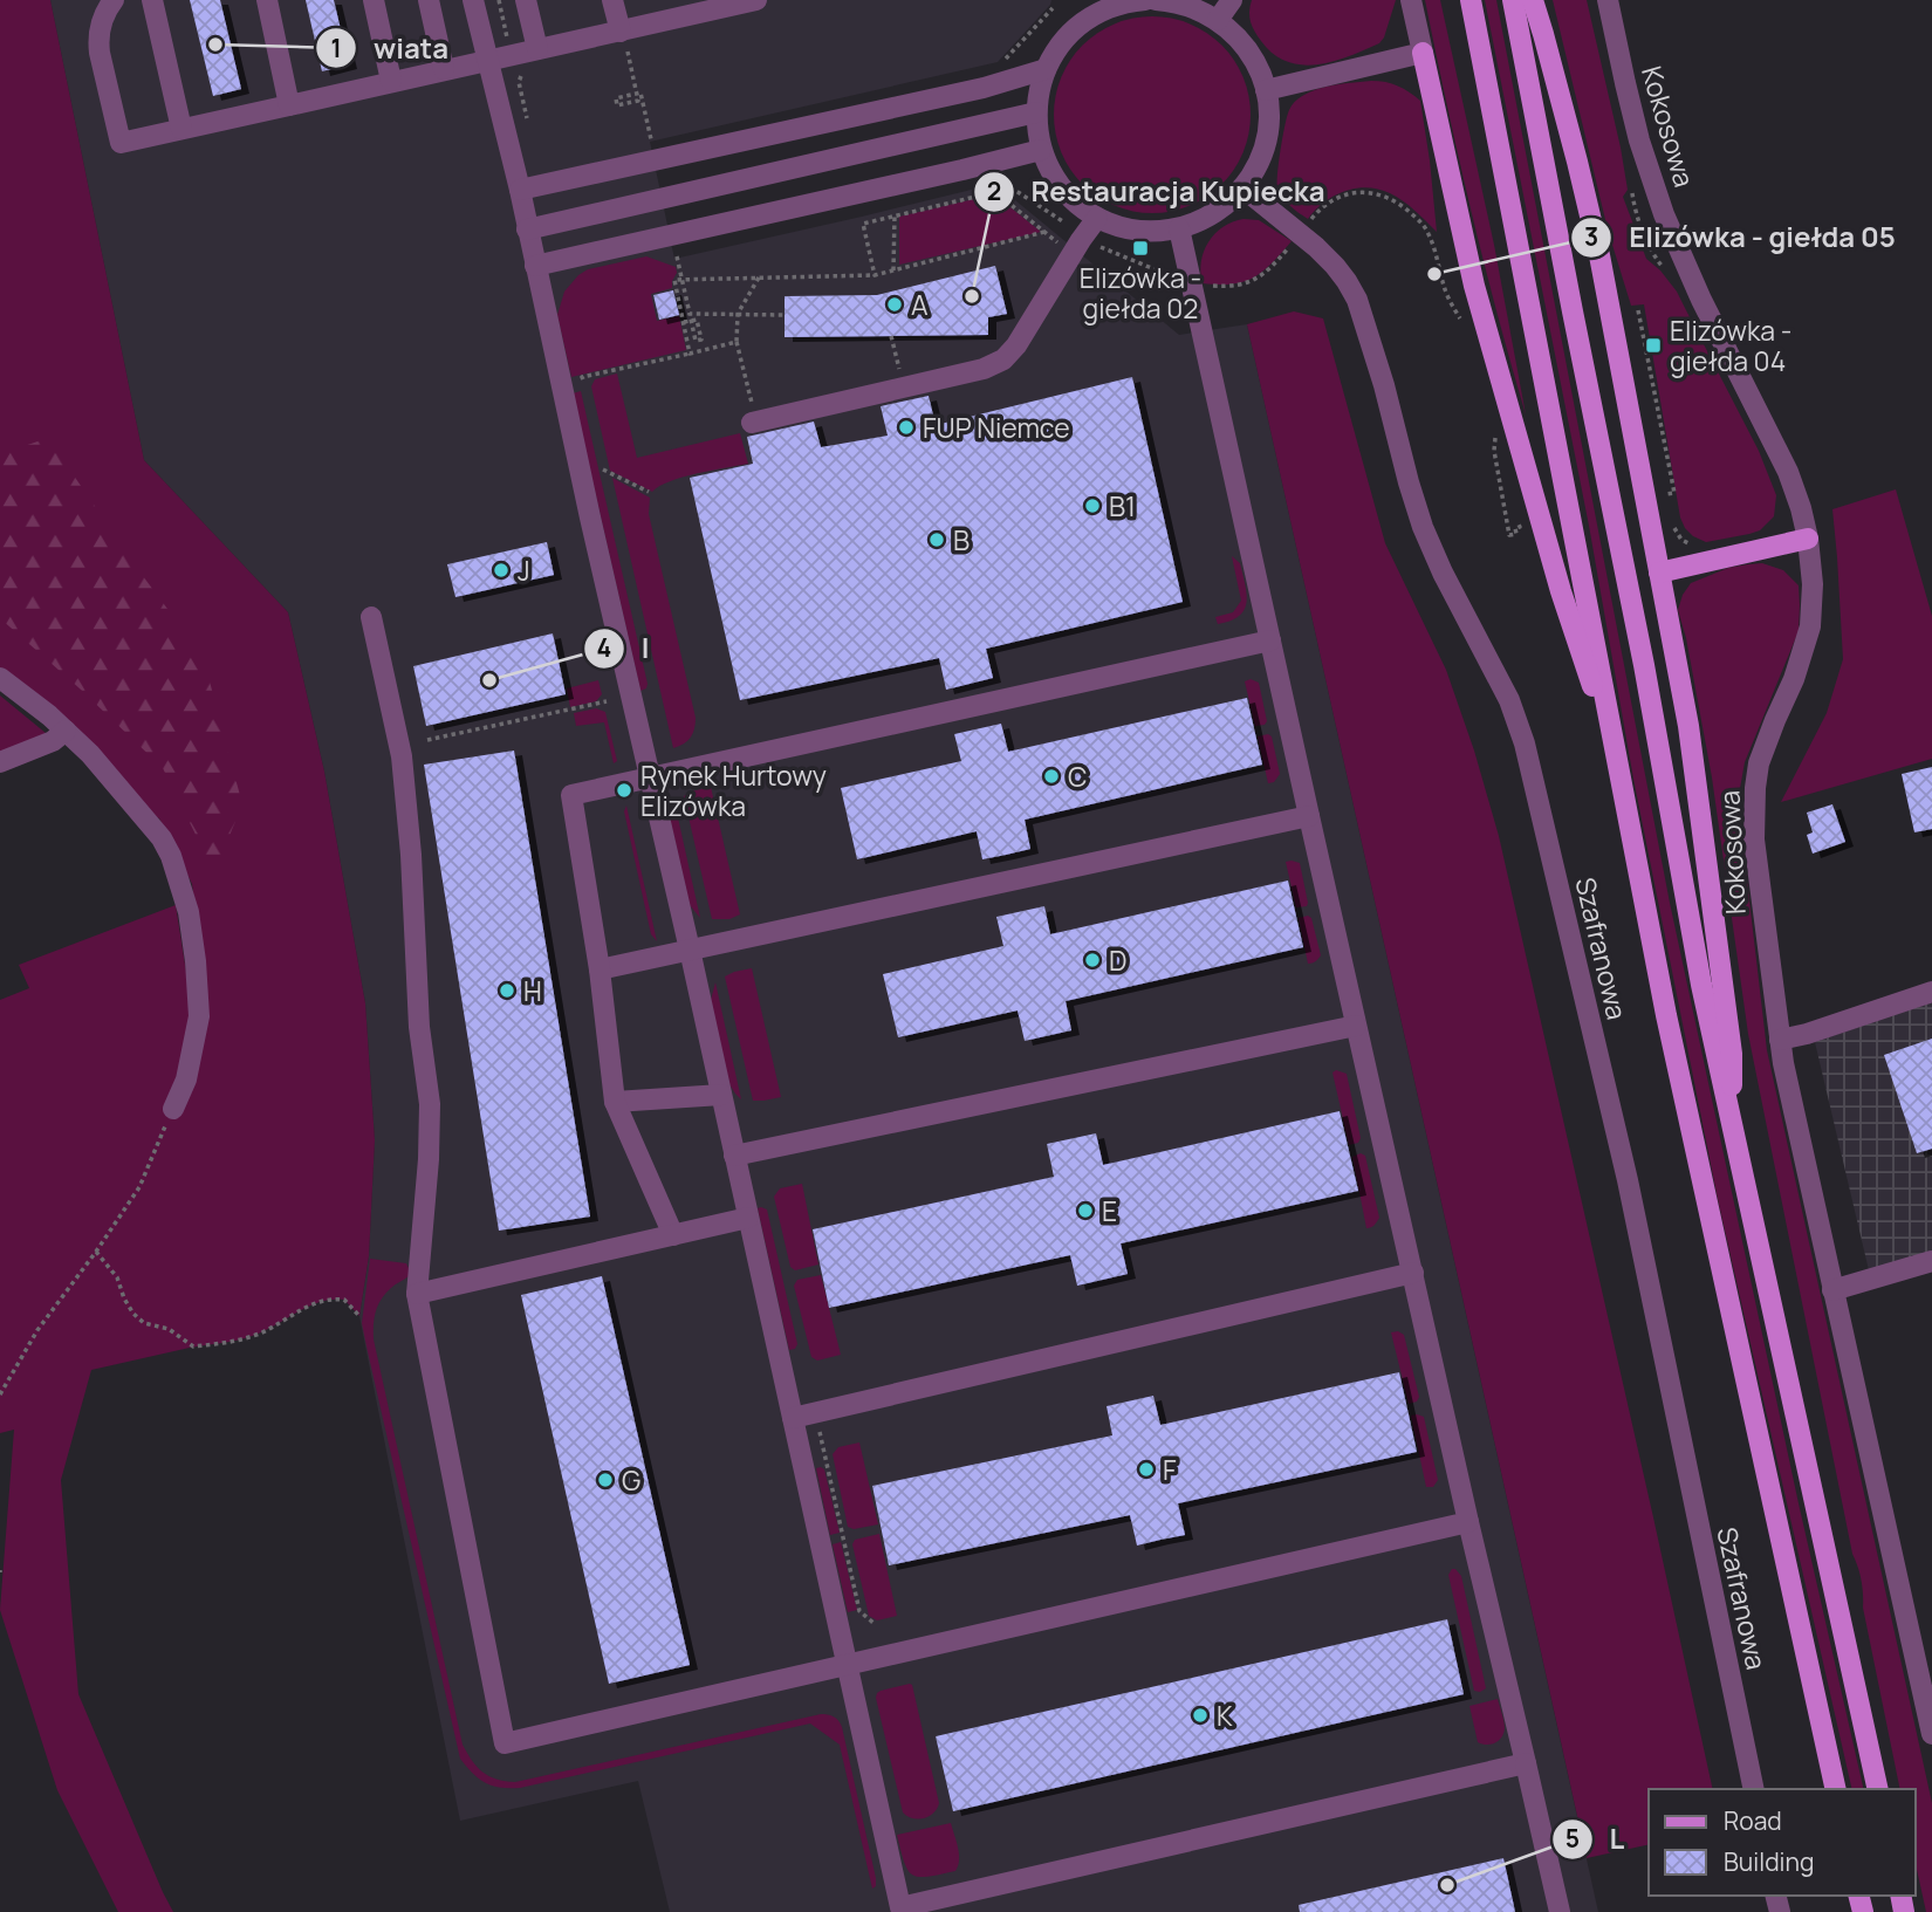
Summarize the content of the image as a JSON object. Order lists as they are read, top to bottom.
{
  "streets": {
    "street": ["Kokosowa", "Szafranowa"]
  },
  "places": {
    "other": [
      "wiata",
      "Elizówka - giełda 05",
      "Restauracja Kupiecka",
      "A",
      "FUP Niemce",
      "B1",
      "B",
      "J",
      "I",
      "C",
      "Rynek Hurtowy Elizówka",
      "D",
      "H",
      "E",
      "F",
      "G",
      "K",
      "L"
    ],
    "transit": ["Elizówka - giełda 02", "Elizówka - giełda 04"]
  },
  "legend": ["Road", "Building"]
}
